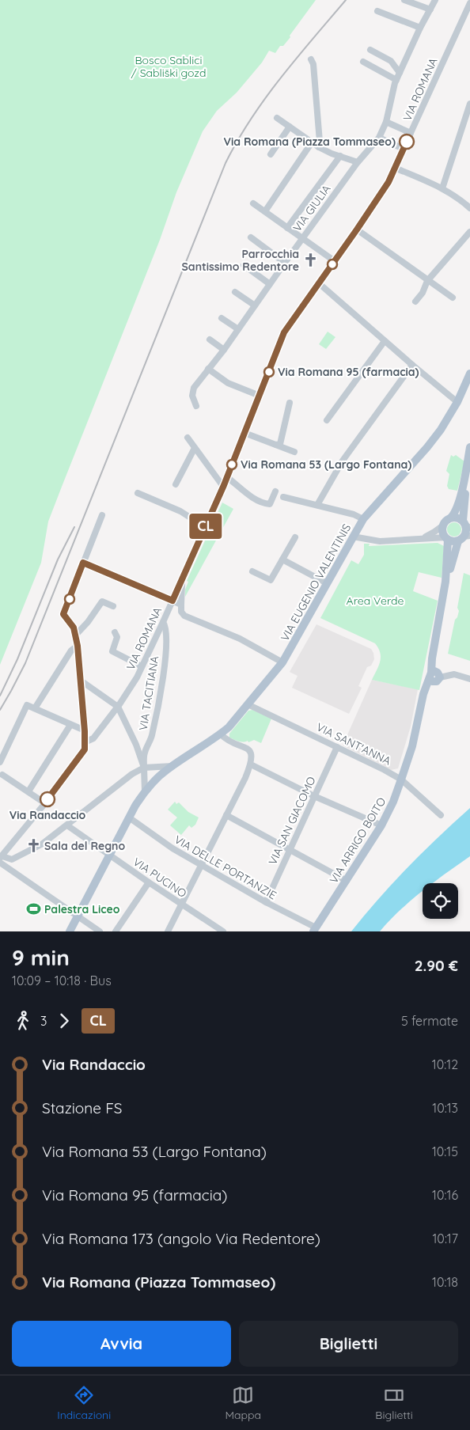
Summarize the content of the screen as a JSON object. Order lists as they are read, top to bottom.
{
  "streets": {
    "main road": ["VIA EUGENIO VALENTINIS", "VIA ARRIGO BOITO"],
    "street": [
      "VIA ROMANA",
      "VIA GIULIA",
      "VIA TACITIANA",
      "VIA SANT'ANNA",
      "VIA SAN GIACOMO",
      "VIA DELLE PORTANZIE",
      "VIA PUCINO"
    ]
  },
  "crossings": [
    ["VIA ROMANA", "VIA TACITIANA"],
    ["VIA EUGENIO VALENTINIS", "VIA SANT'ANNA"],
    ["VIA EUGENIO VALENTINIS", "VIA DELLE PORTANZIE"],
    ["VIA EUGENIO VALENTINIS", "VIA PUCINO"],
    ["VIA SANT'ANNA", "VIA SAN GIACOMO"],
    ["VIA SANT'ANNA", "VIA ARRIGO BOITO"],
    ["VIA SAN GIACOMO", "VIA DELLE PORTANZIE"],
    ["VIA ARRIGO BOITO", "VIA DELLE PORTANZIE"]
  ],
  "parks": ["Bosco Sablici / Sabliški gozd", "Area Verde"],
  "places": {
    "other": [
      "Via Romana (Piazza Tommaseo)",
      "Via Romana 95 (farmacia)",
      "Via Romana 53 (Largo Fontana)",
      "Via Randaccio"
    ],
    "church": ["Parrocchia Santissimo Redentore", "Sala del Regno"],
    "sports": ["Palestra Liceo"]
  },
  "lines": ["bus line CL"],
  "page": {
    "on_map": "CL",
    "heading": ["9 min", "10:09 – 10:18 · Bus", "2.90 €"],
    "legs": ["3", "CL", "5 fermate"],
    "list": [
      {
        "name": "Via Randaccio",
        "value": "10:12"
      },
      {
        "name": "Stazione FS",
        "value": "10:13"
      },
      {
        "name": "Via Romana 53 (Largo Fontana)",
        "value": "10:15"
      },
      {
        "name": "Via Romana 95 (farmacia)",
        "value": "10:16"
      },
      {
        "name": "Via Romana 173 (angolo Via Redentore)",
        "value": "10:17"
      },
      {
        "name": "Via Romana (Piazza Tommaseo)",
        "value": "10:18"
      }
    ],
    "buttons": ["Avvia", "Biglietti"],
    "tabs": ["Indicazioni", "Mappa", "Biglietti"]
  }
}
